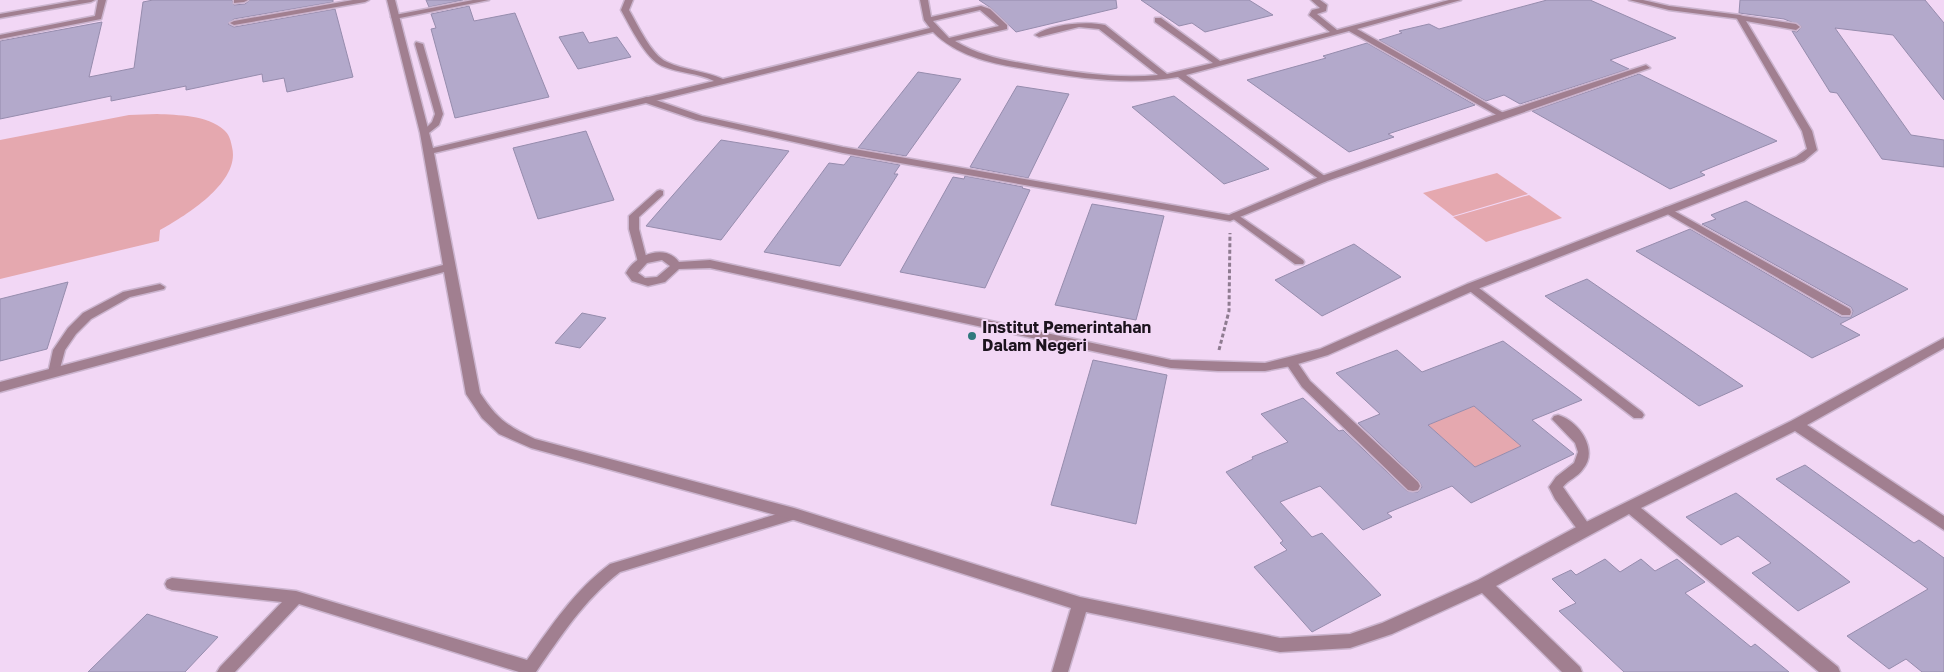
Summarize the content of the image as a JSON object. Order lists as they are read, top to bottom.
{
  "places": ["Institut Pemerintahan Dalam Negeri"]
}
